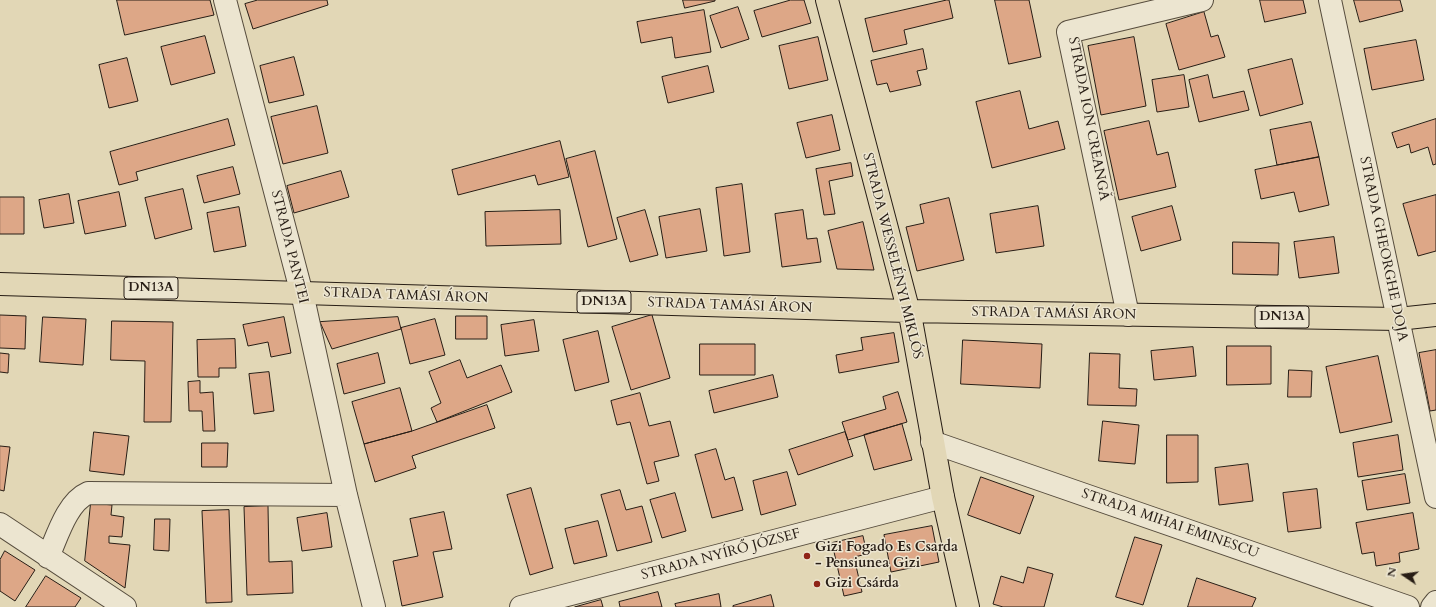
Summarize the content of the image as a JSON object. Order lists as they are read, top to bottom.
{
  "streets": {
    "main road": ["STRADA WESSELÉNYI MIKLÓS", "DN13A", "STRADA TAMÁSI ÁRON"],
    "street": [
      "STRADA ION CREANGĂ",
      "STRADA PANTEI",
      "STRADA GHEORGHE DOJA",
      "STRADA MIHAI EMINESCU",
      "STRADA NYÍRŐ JÓZSEF"
    ]
  },
  "crossings": [
    ["STRADA ION CREANGĂ", "STRADA TAMÁSI ÁRON"],
    ["STRADA PANTEI", "STRADA TAMÁSI ÁRON"],
    ["STRADA GHEORGHE DOJA", "STRADA TAMÁSI ÁRON"],
    ["STRADA WESSELÉNYI MIKLÓS", "STRADA TAMÁSI ÁRON"],
    ["STRADA WESSELÉNYI MIKLÓS", "STRADA MIHAI EMINESCU"],
    ["STRADA WESSELÉNYI MIKLÓS", "STRADA NYÍRŐ JÓZSEF"]
  ],
  "places": ["Gizi Fogado Es Csarda - Pensiunea Gizi", "Gizi Csárda"],
  "north": "left"
}
